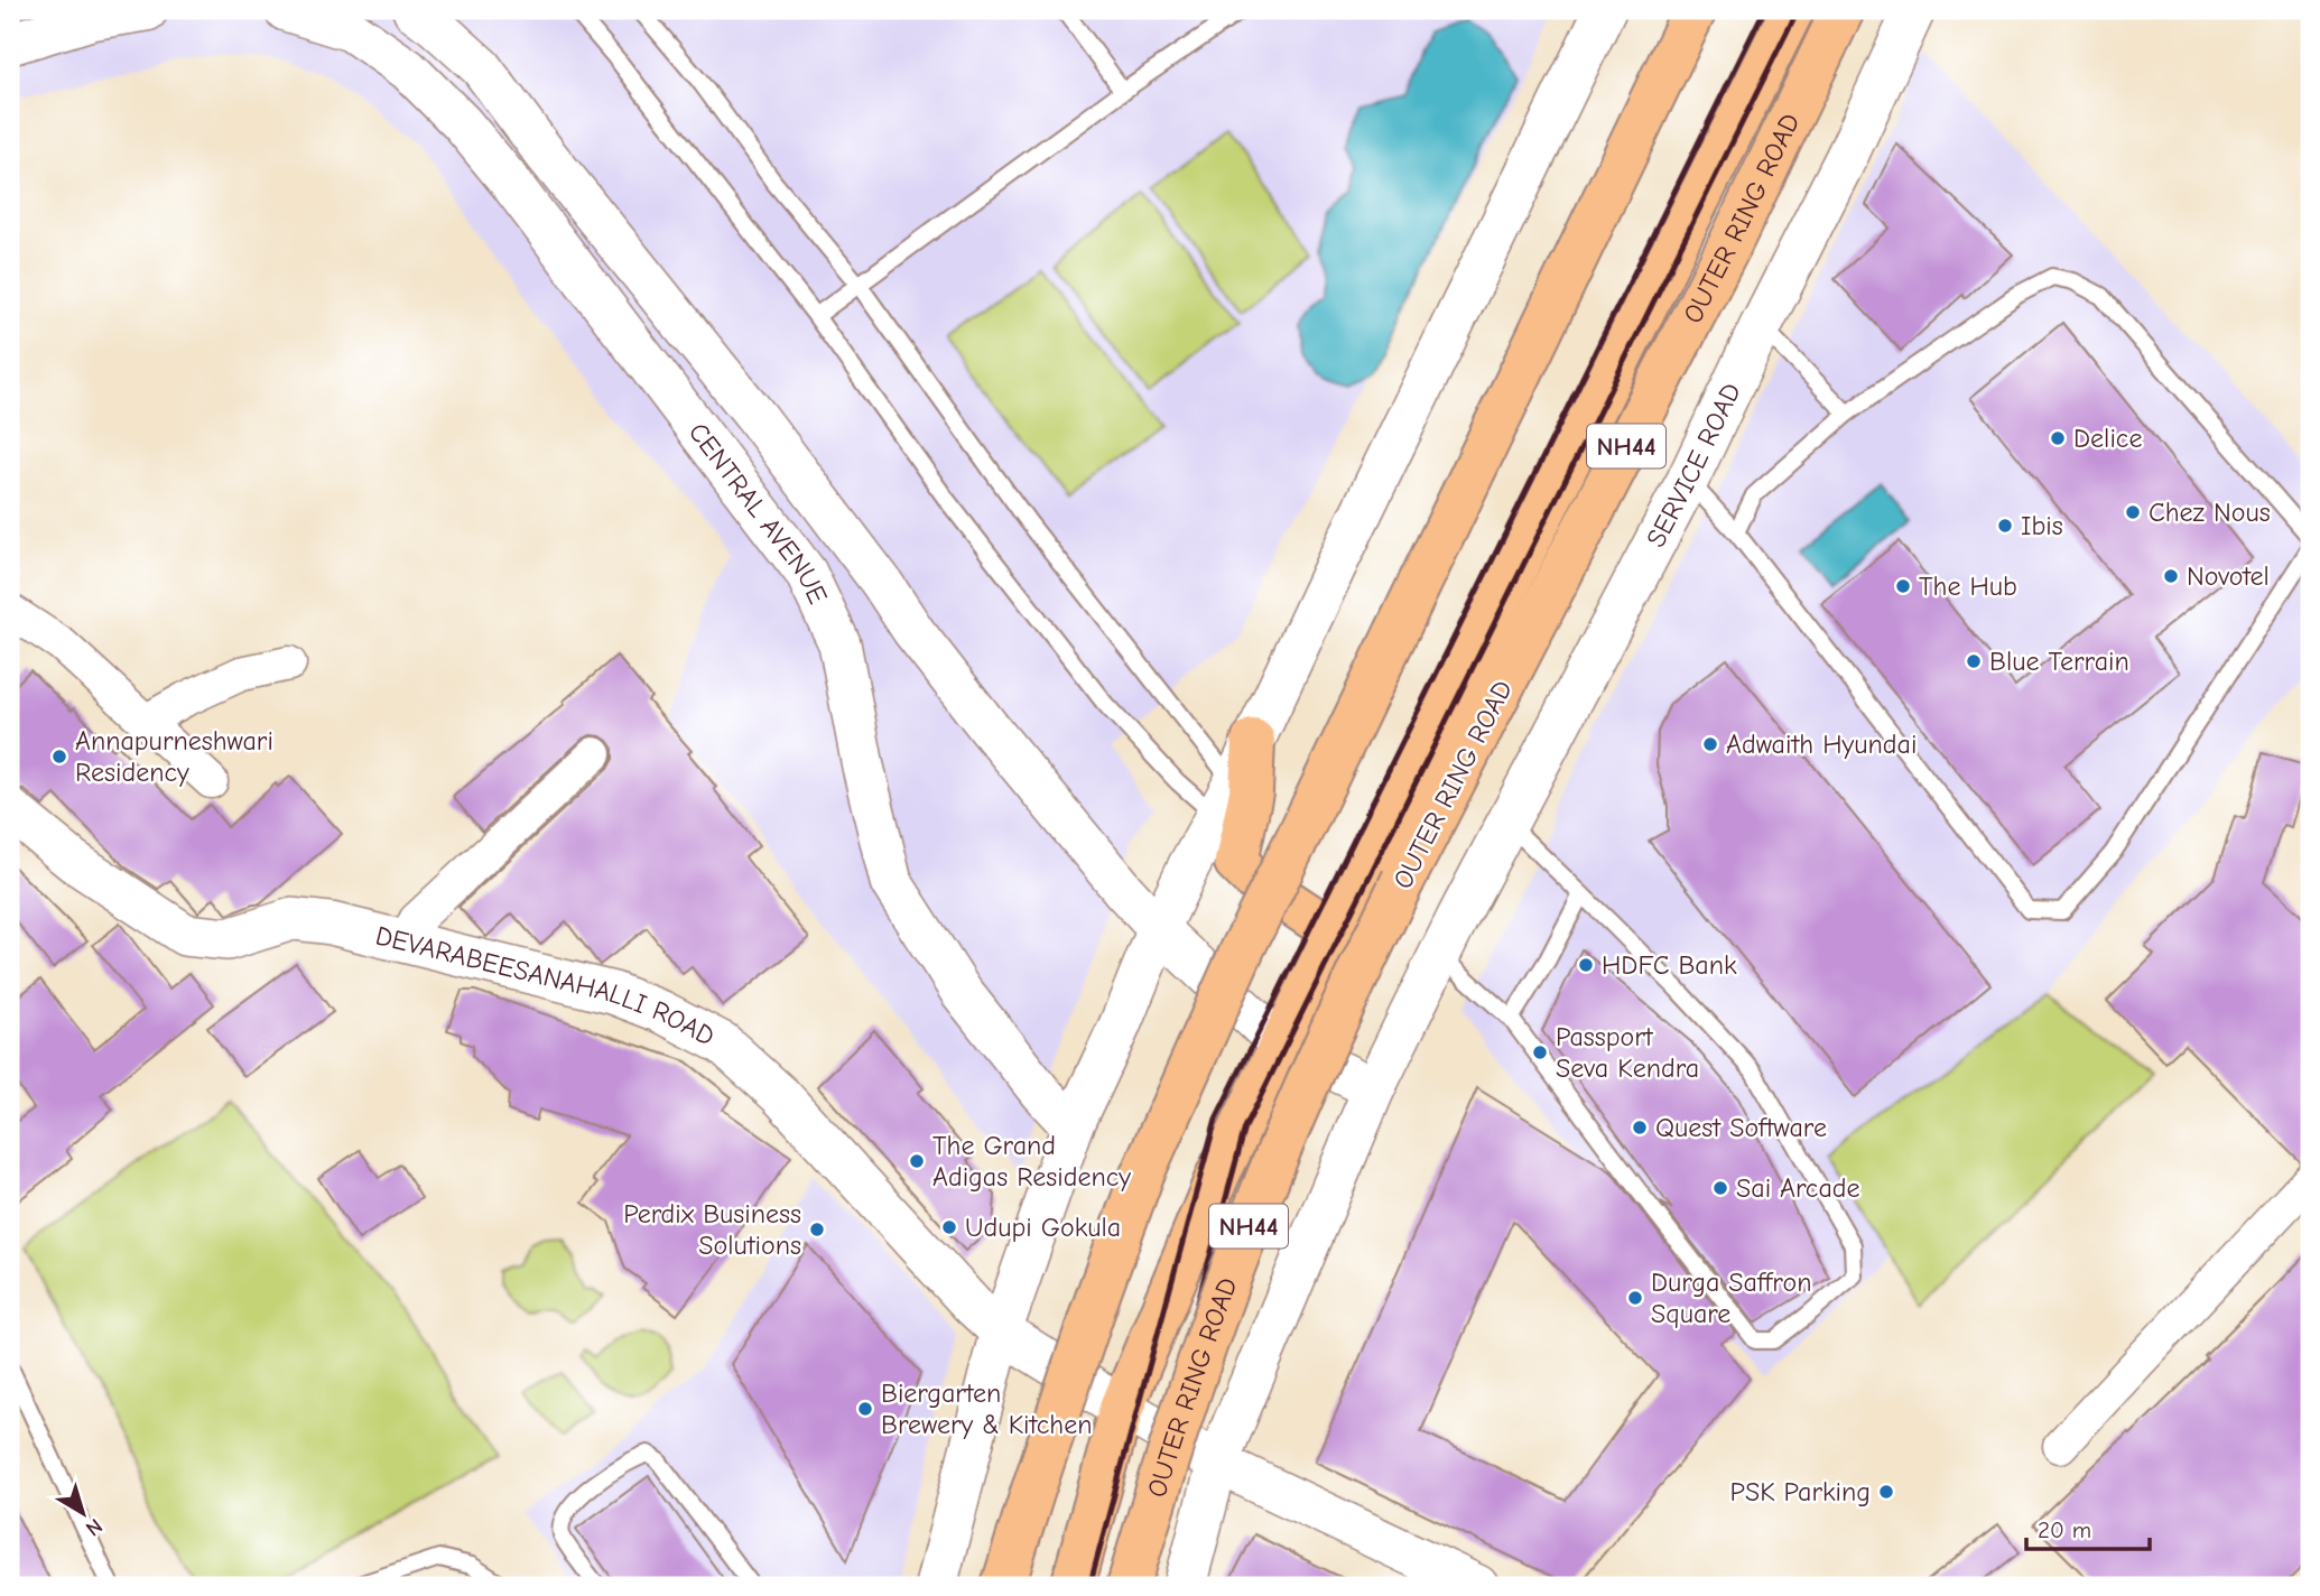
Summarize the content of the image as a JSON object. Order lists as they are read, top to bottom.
{
  "streets": {
    "highway": ["OUTER RING ROAD", "NH44"],
    "street": ["SERVICE ROAD", "CENTRAL AVENUE", "DEVARABEESANAHALLI ROAD"]
  },
  "crossings": [
    ["SERVICE ROAD", "CENTRAL AVENUE"],
    ["SERVICE ROAD", "DEVARABEESANAHALLI ROAD"]
  ],
  "places": [
    "Delice",
    "Chez Nous",
    "Ibis",
    "Novotel",
    "The Hub",
    "Blue Terrain",
    "Adwaith Hyundai",
    "Annapurneshwari Residency",
    "HDFC Bank",
    "Passport Seva Kendra",
    "Quest Software",
    "The Grand Adigas Residency",
    "Sai Arcade",
    "Udupi Gokula",
    "Perdix Business Solutions",
    "Durga Saffron Square",
    "Biergarten Brewery & Kitchen",
    "PSK Parking"
  ],
  "scale_bar": "20 m",
  "north": "bottom right"
}
